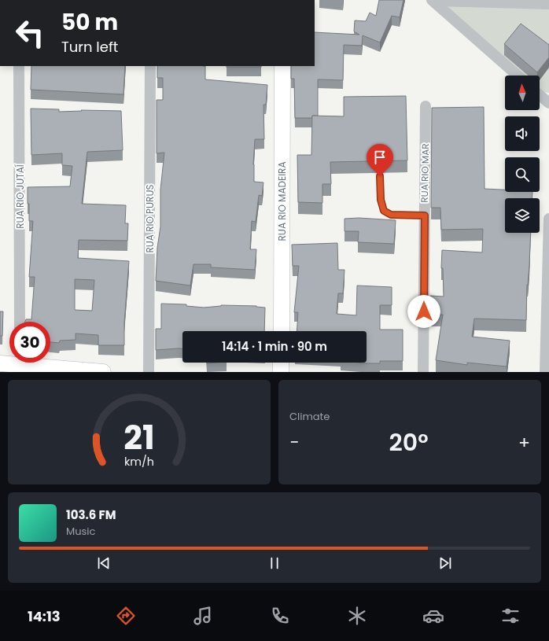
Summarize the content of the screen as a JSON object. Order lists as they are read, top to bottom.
{
  "streets": {
    "street": [
      "RUA RIO MAR",
      "RUA RIO JUTAÍ",
      "RUA RIO MADEIRA",
      "RUA RIO PURUS"
    ]
  },
  "north": "top",
  "page": {
    "turn": ["50 m", "Turn left"],
    "limit": "30",
    "trip": "14:14 · 1 min · 90 m",
    "tile": "Climate",
    "heat": ["−", "20°", "+"],
    "song": ["103.6 FM", "Music"],
    "tabs": "14:13",
    "gauge": ["21", "km/h"]
  }
}
